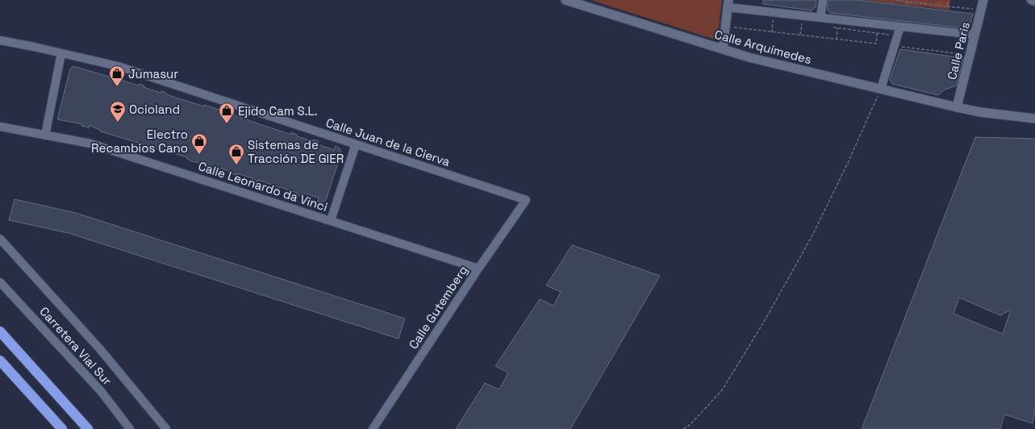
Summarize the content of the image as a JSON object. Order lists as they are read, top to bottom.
{
  "streets": {
    "street": [
      "Calle Arquímedes",
      "Calle Paris",
      "Calle Juan de la Cierva",
      "Calle Leonardo da Vinci",
      "Calle Gutemberg",
      "Carretera Vial Sur"
    ]
  },
  "crossings": [
    ["Calle Arquímedes", "Calle Paris"],
    ["Calle Juan de la Cierva", "Calle Gutemberg"],
    ["Calle Leonardo da Vinci", "Calle Gutemberg"]
  ],
  "places": {
    "shop": [
      "Jumasur",
      "Ejido Cam S.L.",
      "Electro Recambios Cano",
      "Sistemas de Tracción DE GIER"
    ],
    "school or university": ["Ocioland"]
  }
}
